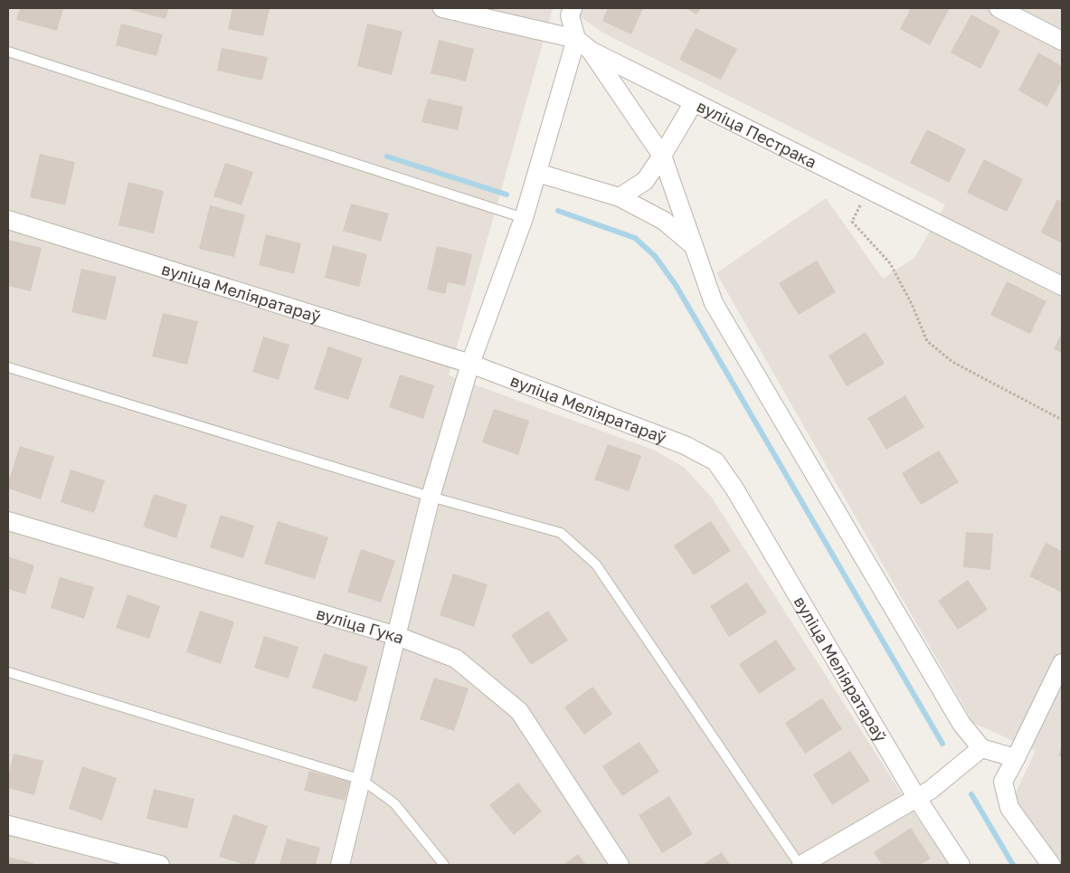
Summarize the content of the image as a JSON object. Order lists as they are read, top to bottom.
{
  "streets": {
    "street": ["вуліца Пестрака", "вуліца Меліяратараў", "вуліца Гука"]
  }
}
